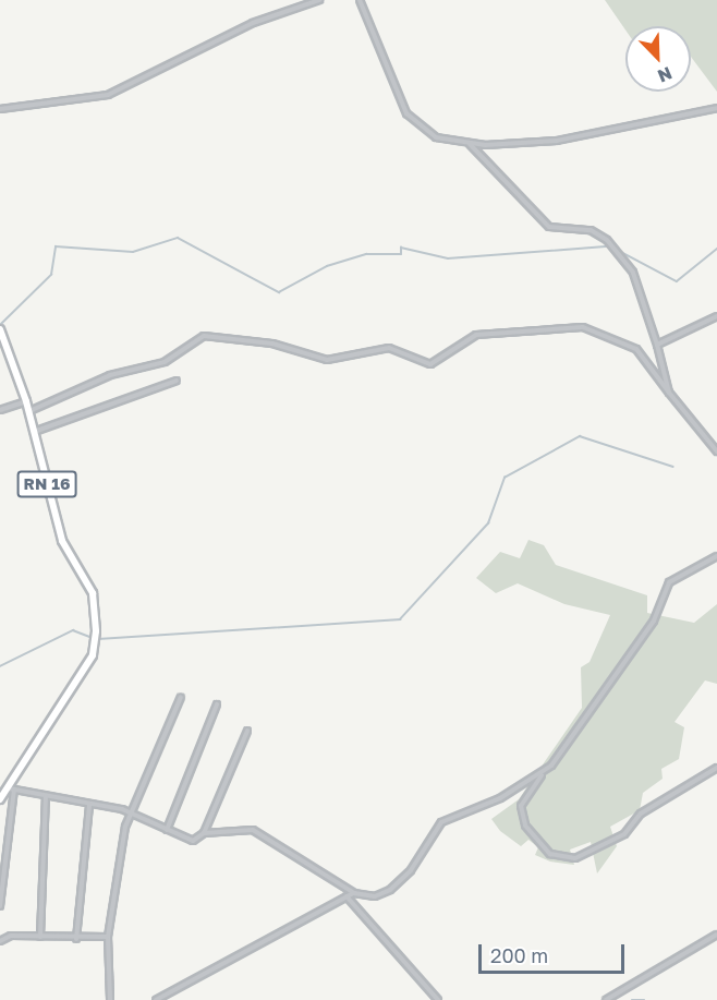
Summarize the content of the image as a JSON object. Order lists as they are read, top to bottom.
{
  "streets": {
    "main road": ["RN 16"]
  },
  "scale_bar": "200 m",
  "north": "bottom right"
}
